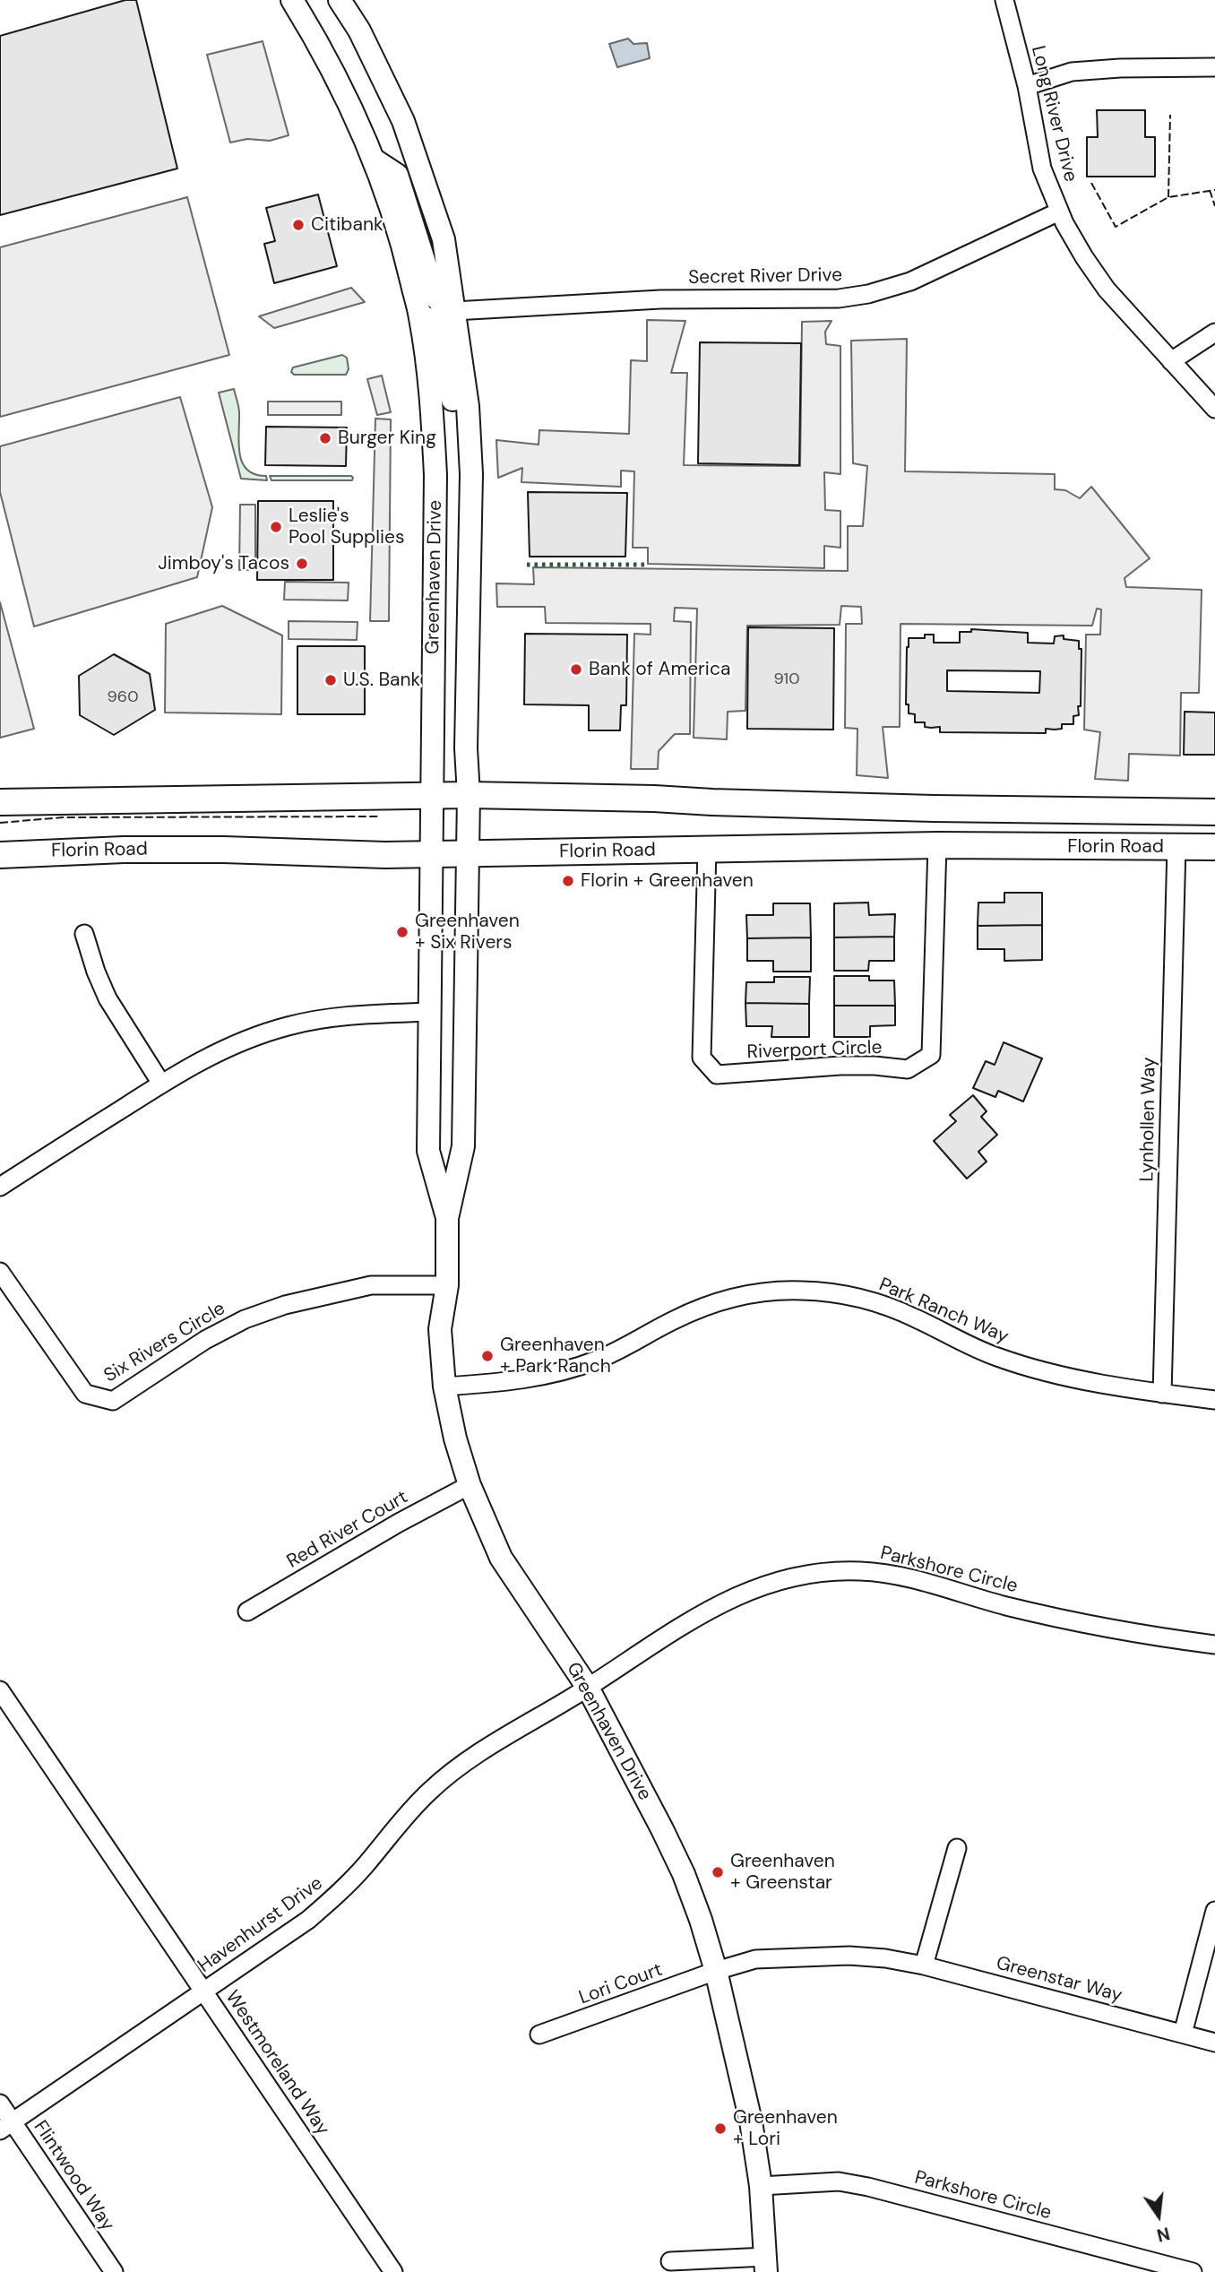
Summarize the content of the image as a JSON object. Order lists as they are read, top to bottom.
{
  "streets": {
    "main road": ["Florin Road"],
    "street": [
      "Long River Drive",
      "Secret River Drive",
      "Greenhaven Drive",
      "Riverport Circle",
      "Lynhollen Way",
      "Park Ranch Way",
      "Six Rivers Circle",
      "Red River Court",
      "Parkshore Circle",
      "Havenhurst Drive",
      "Greenstar Way",
      "Lori Court",
      "Westmoreland Way",
      "Flintwood Way"
    ]
  },
  "crossings": [
    ["Long River Drive", "Secret River Drive"],
    ["Secret River Drive", "Greenhaven Drive"],
    ["Greenhaven Drive", "Florin Road"],
    ["Greenhaven Drive", "Park Ranch Way"],
    ["Greenhaven Drive", "Six Rivers Circle"],
    ["Greenhaven Drive", "Red River Court"],
    ["Greenhaven Drive", "Parkshore Circle"],
    ["Greenhaven Drive", "Havenhurst Drive"],
    ["Greenhaven Drive", "Greenstar Way"],
    ["Greenhaven Drive", "Lori Court"],
    ["Florin Road", "Riverport Circle"],
    ["Florin Road", "Lynhollen Way"],
    ["Lynhollen Way", "Park Ranch Way"],
    ["Parkshore Circle", "Havenhurst Drive"],
    ["Havenhurst Drive", "Westmoreland Way"],
    ["Havenhurst Drive", "Flintwood Way"],
    ["Greenstar Way", "Lori Court"]
  ],
  "places": [
    "Citibank",
    "Burger King",
    "Leslie's Pool Supplies",
    "Jimboy's Tacos",
    "Bank of America",
    "U.S. Bank",
    "Florin + Greenhaven",
    "Greenhaven + Six Rivers",
    "Greenhaven + Park Ranch",
    "Greenhaven + Greenstar",
    "Greenhaven + Lori"
  ],
  "house_numbers": ["910", "960"],
  "north": "bottom"
}
